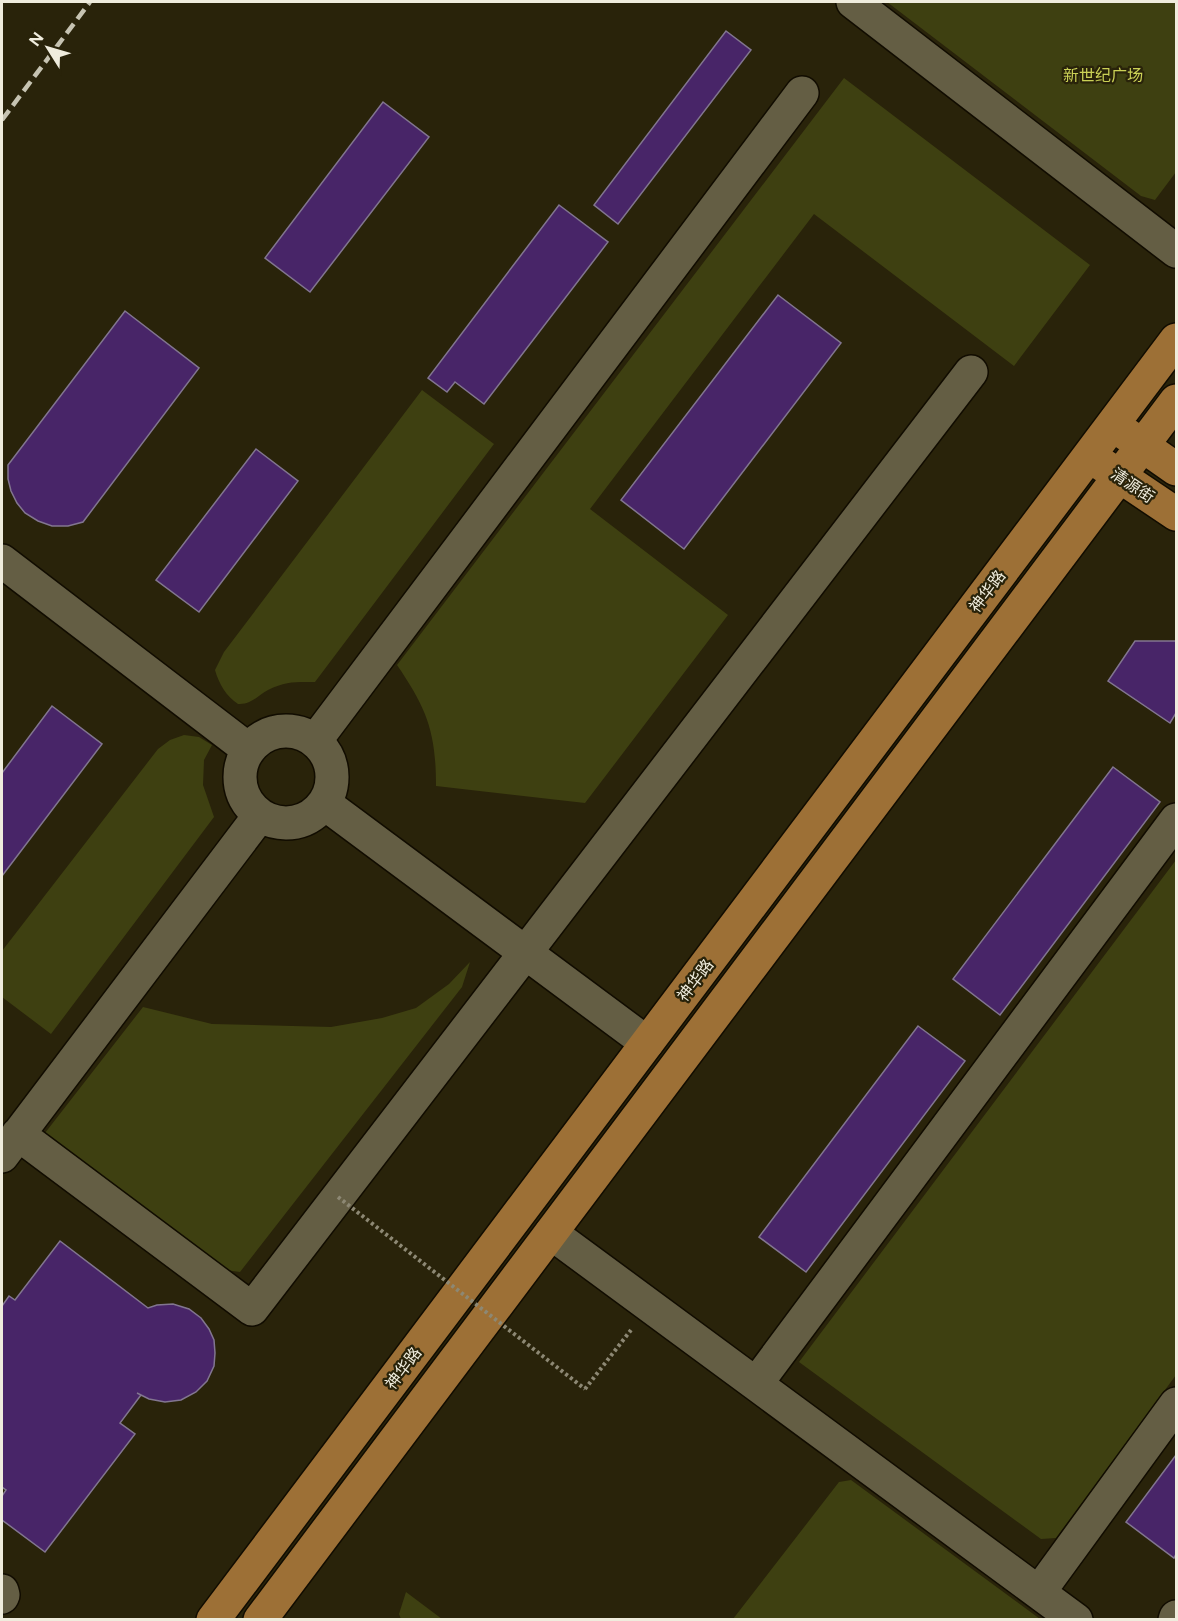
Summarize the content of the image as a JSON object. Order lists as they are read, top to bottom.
{
  "streets": {
    "main road": ["清源街", "神华路"]
  },
  "crossings": [
    ["清源街", "神华路"]
  ],
  "parks": ["新世纪广场"],
  "north": "top left"
}
